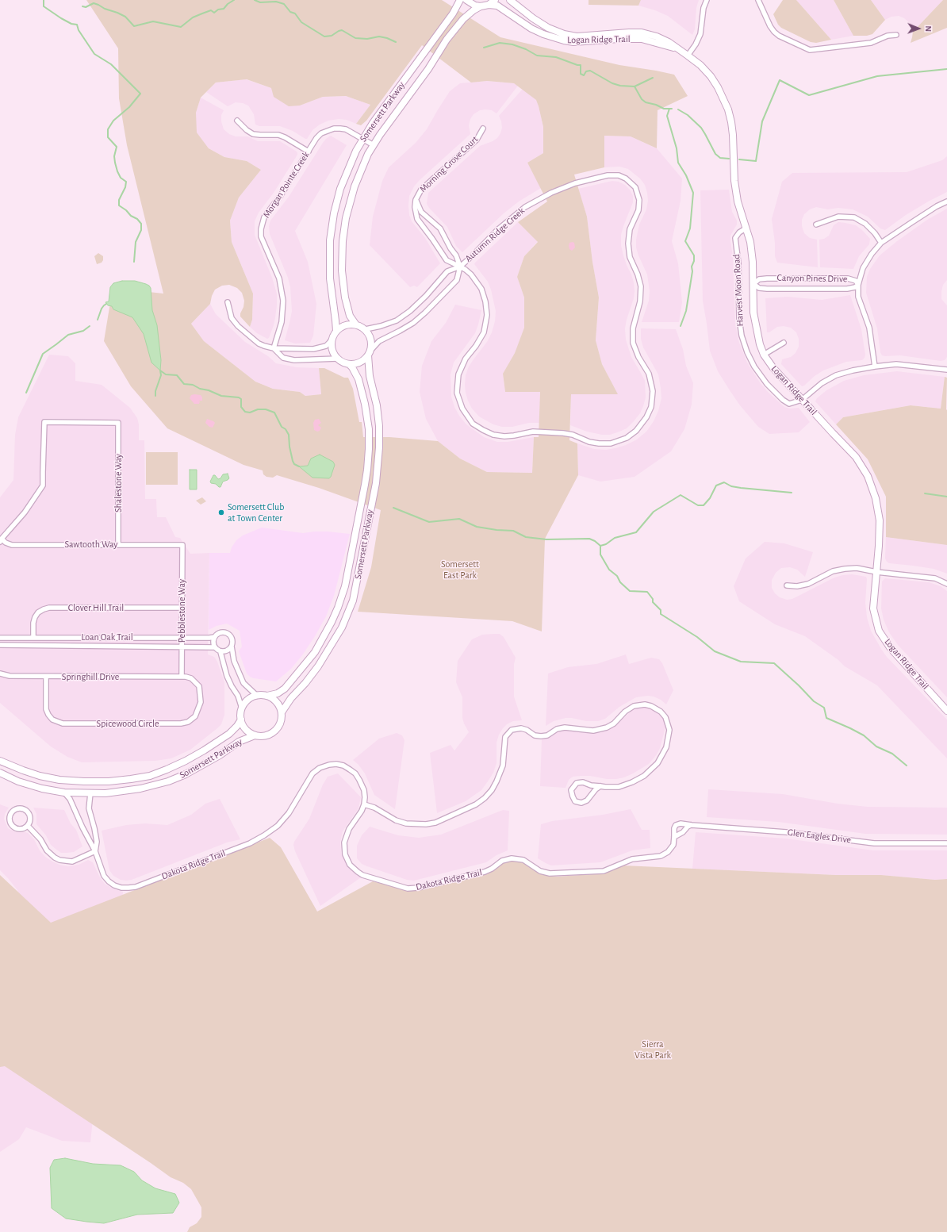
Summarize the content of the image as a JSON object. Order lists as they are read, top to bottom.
{
  "streets": {
    "main road": ["Logan Ridge Trail", "Somersett Parkway"],
    "street": [
      "Morning Grove Court",
      "Morgan Pointe Creek",
      "Autumn Ridge Creek",
      "Canyon Pines Drive",
      "Harvest Moon Road",
      "Shalestone Way",
      "Sawtooth Way",
      "Clover Hill Trail",
      "Pebblestone Way",
      "Loan Oak Trail",
      "Springhill Drive",
      "Spicewood Circle",
      "Glen Eagles Drive",
      "Dakota Ridge Trail"
    ]
  },
  "crossings": [
    ["Logan Ridge Trail", "Canyon Pines Drive"],
    ["Logan Ridge Trail", "Harvest Moon Road"],
    ["Somersett Parkway", "Morgan Pointe Creek"],
    ["Somersett Parkway", "Autumn Ridge Creek"],
    ["Somersett Parkway", "Dakota Ridge Trail"],
    ["Morning Grove Court", "Autumn Ridge Creek"],
    ["Shalestone Way", "Sawtooth Way"],
    ["Sawtooth Way", "Pebblestone Way"],
    ["Clover Hill Trail", "Pebblestone Way"],
    ["Clover Hill Trail", "Loan Oak Trail"],
    ["Pebblestone Way", "Loan Oak Trail"],
    ["Pebblestone Way", "Springhill Drive"],
    ["Pebblestone Way", "Spicewood Circle"],
    ["Springhill Drive", "Spicewood Circle"],
    ["Glen Eagles Drive", "Dakota Ridge Trail"]
  ],
  "parks": ["Somersett East Park", "Sierra Vista Park"],
  "places": ["Somersett Club at Town Center"],
  "north": "right"
}
